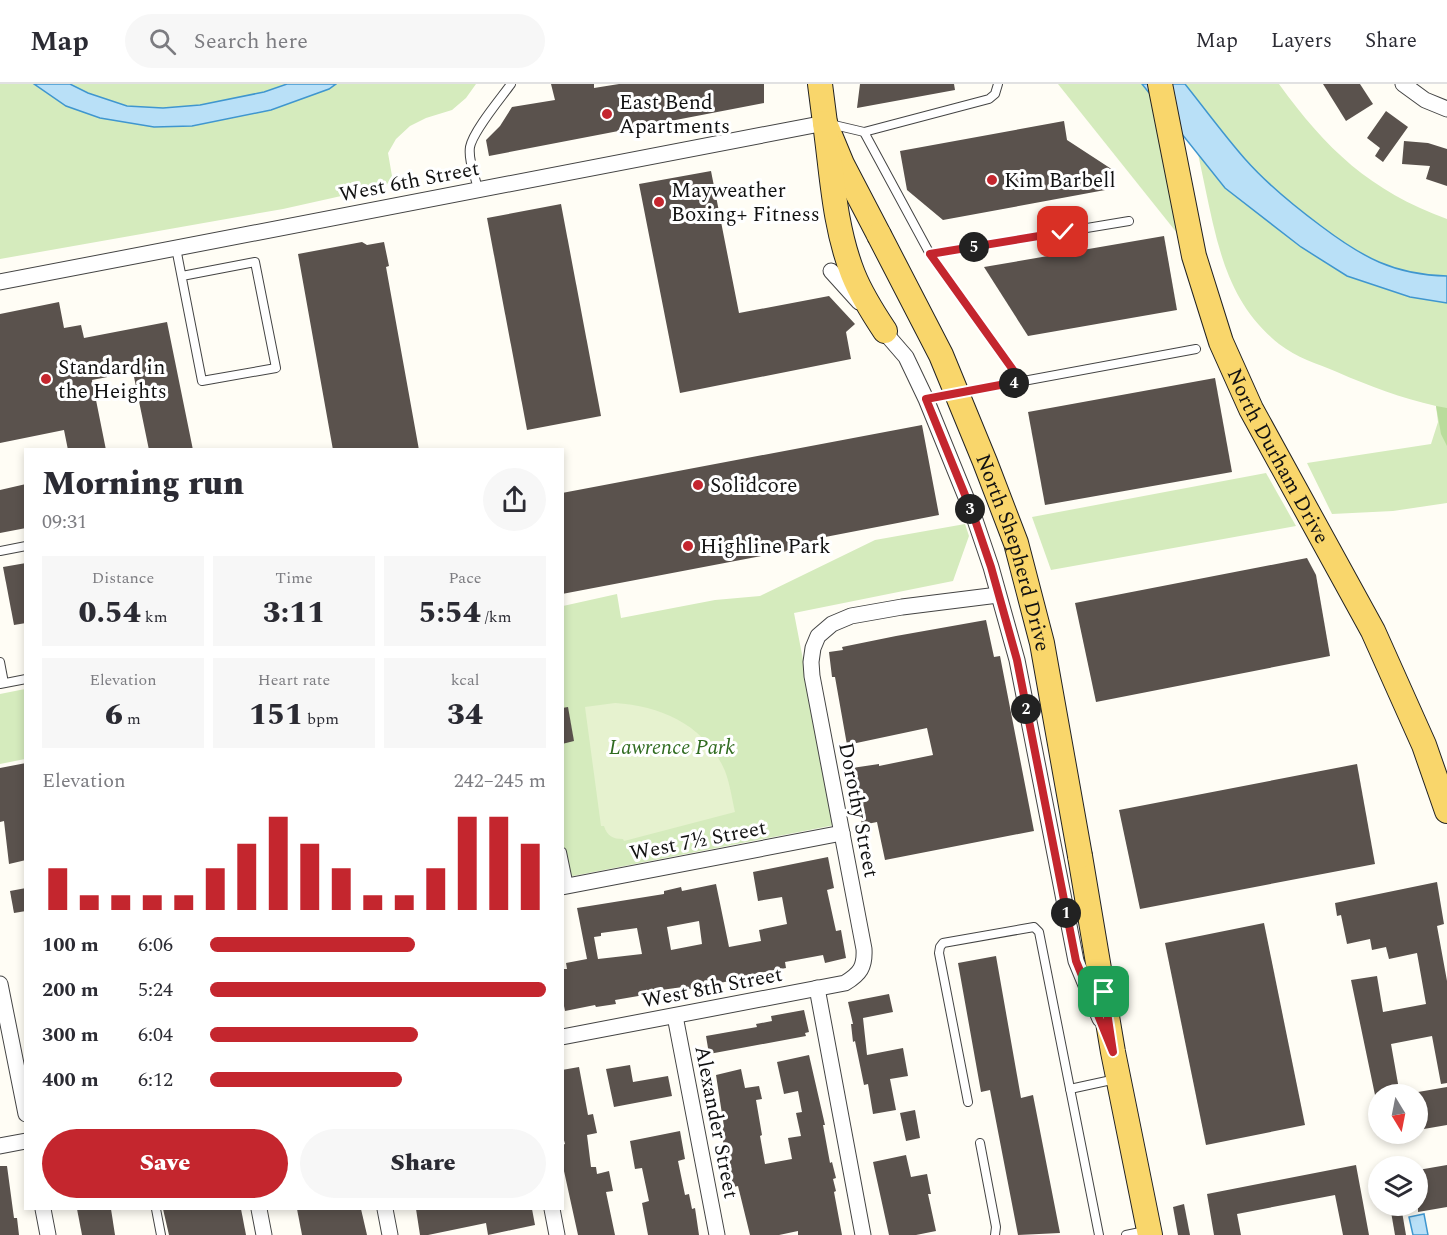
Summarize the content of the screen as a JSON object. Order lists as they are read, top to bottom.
{
  "streets": {
    "main road": ["North Durham Drive", "North Shepherd Drive"],
    "street": [
      "West 6th Street",
      "Dorothy Street",
      "West 7½ Street",
      "West 8th Street",
      "Alexander Street"
    ]
  },
  "crossings": [
    ["West 6th Street", "North Shepherd Drive"],
    ["North Shepherd Drive", "Dorothy Street"],
    ["Dorothy Street", "West 7½ Street"],
    ["Dorothy Street", "West 8th Street"],
    ["West 8th Street", "Alexander Street"]
  ],
  "parks": ["Lawrence Park"],
  "places": [
    "East Bend Apartments",
    "Kim Barbell",
    "Mayweather Boxing+ Fitness",
    "Standard in the Heights",
    "Solidcore",
    "Highline Park"
  ],
  "north": "bottom",
  "page": {
    "header": "Map",
    "search": "Search here",
    "nav": ["Map", "Layers", "Share"],
    "pins": [
      "5",
      "4",
      "3",
      "2",
      "1"
    ],
    "heading": ["Morning run", "09:31"],
    "stats": [
      ["Distance", "0.54 km"],
      ["Time", "3:11"],
      ["Pace", "5:54 /km"],
      ["Elevation", "6 m"],
      ["Heart rate", "151 bpm"],
      ["kcal", "34"]
    ],
    "chart": ["Elevation", "242–245 m"],
    "list": [
      {
        "name": "100 m",
        "note": "6:06"
      },
      {
        "name": "200 m",
        "note": "5:24"
      },
      {
        "name": "300 m",
        "note": "6:04"
      },
      {
        "name": "400 m",
        "note": "6:12"
      }
    ],
    "buttons": ["Save", "Share"]
  }
}
